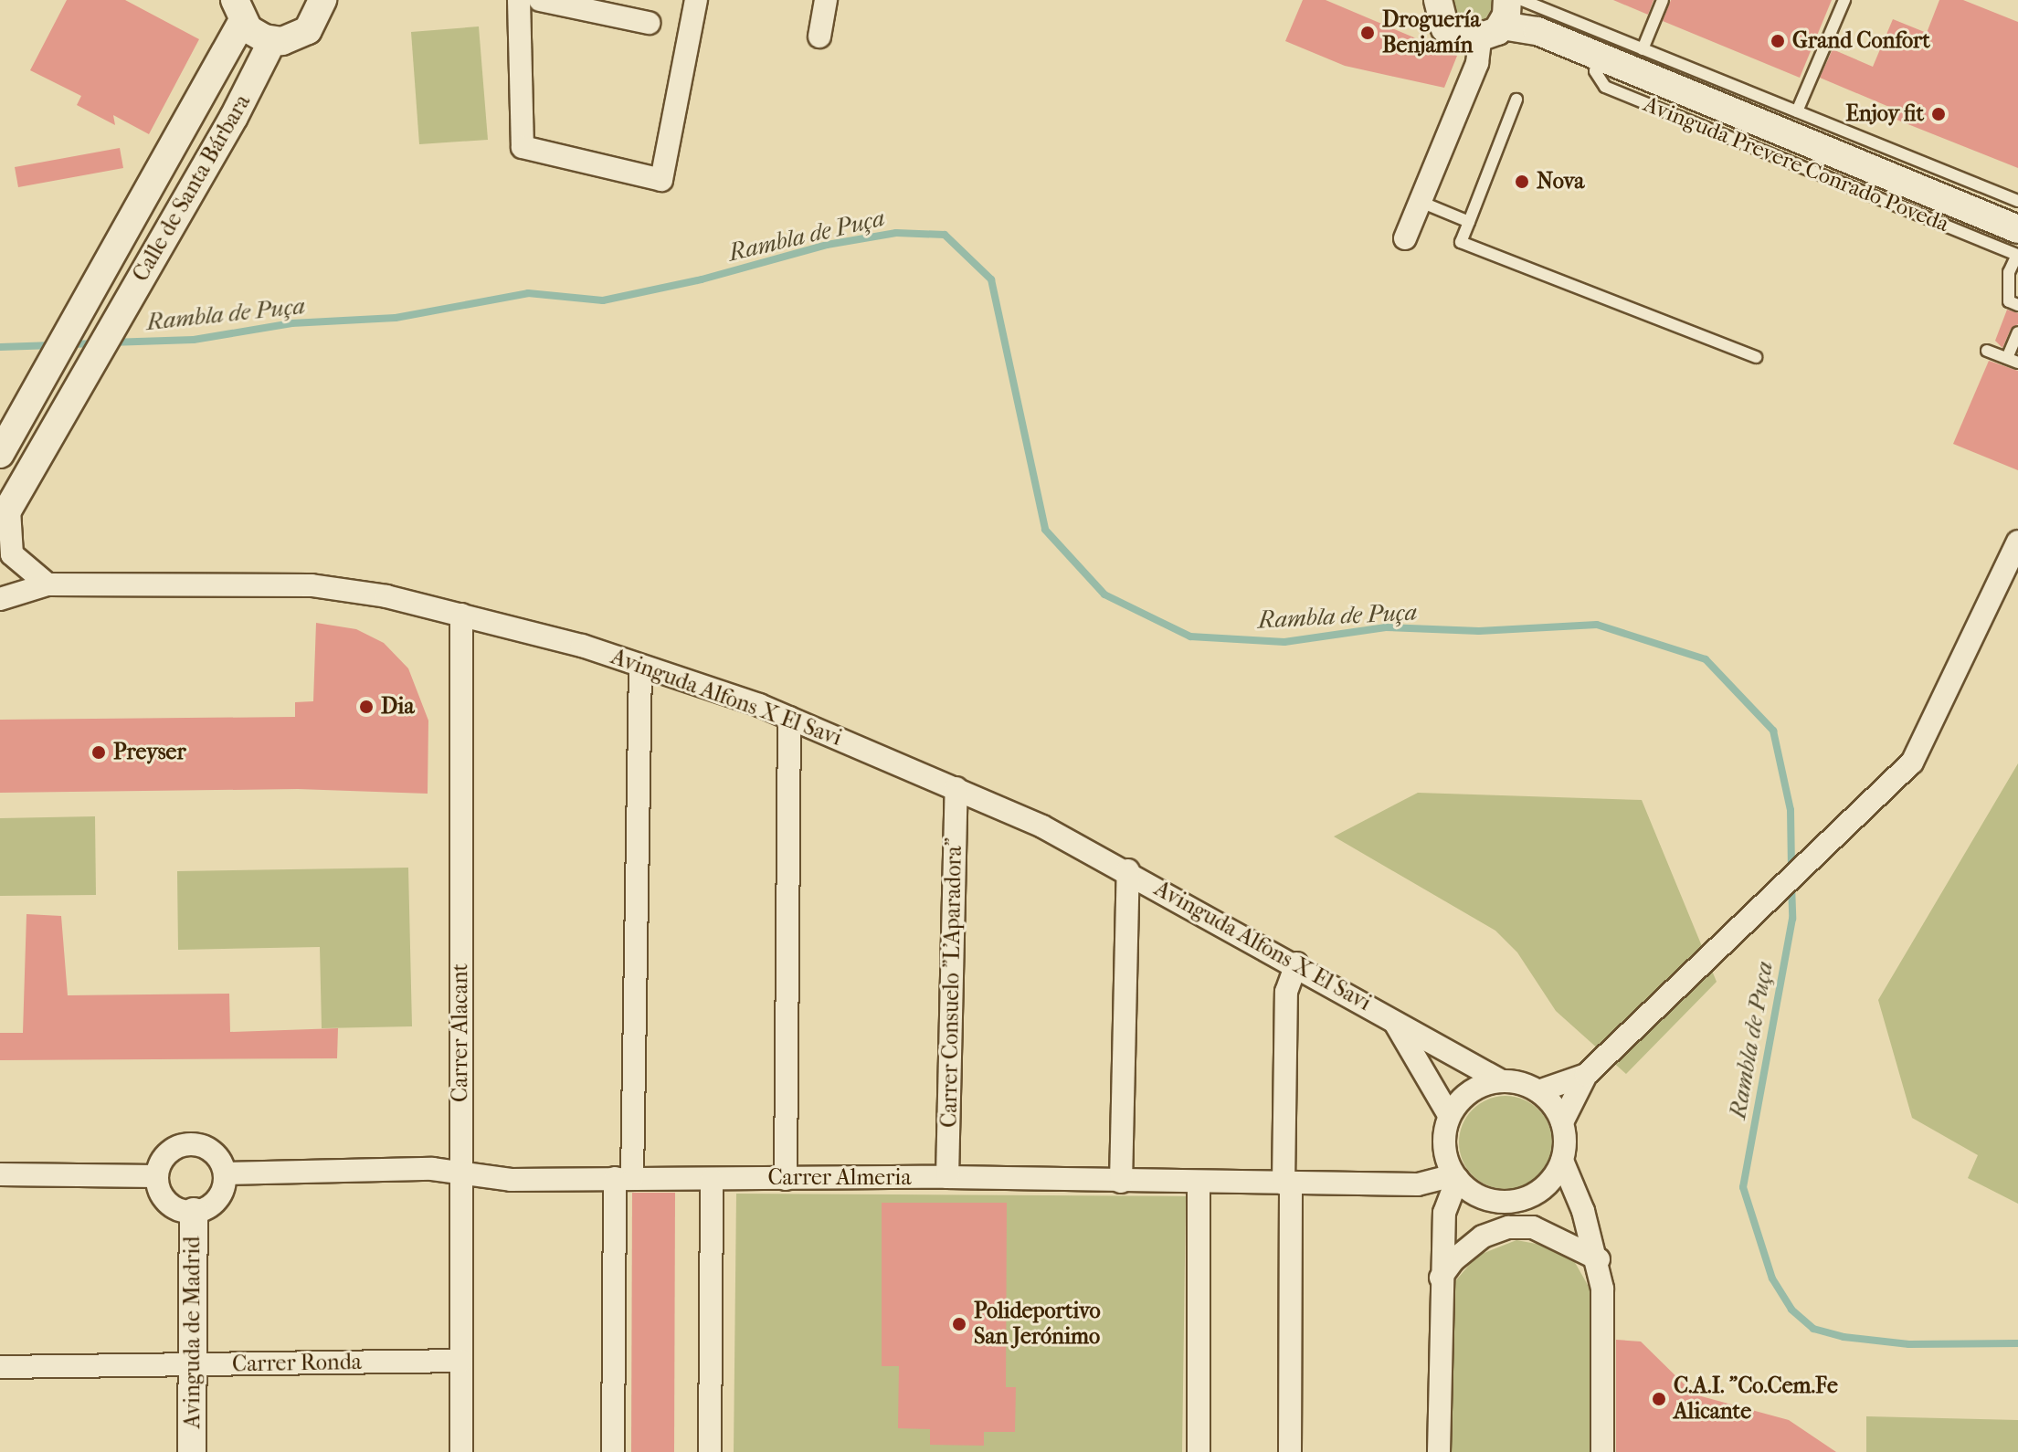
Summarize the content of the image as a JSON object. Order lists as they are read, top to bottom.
{
  "streets": {
    "street": [
      "Avinguda Prevere Conrado Poveda",
      "Calle de Santa Bárbara",
      "Avinguda Alfons X El Savi",
      "Carrer Consuelo \"L'Aparadora\"",
      "Carrer Alacant",
      "Carrer Almeria",
      "Avinguda de Madrid",
      "Carrer Ronda"
    ]
  },
  "crossings": [
    ["Avinguda Alfons X El Savi", "Carrer Consuelo \"L'Aparadora\""],
    ["Avinguda Alfons X El Savi", "Carrer Alacant"],
    ["Avinguda Alfons X El Savi", "Carrer Almeria"],
    ["Carrer Consuelo \"L'Aparadora\"", "Carrer Almeria"],
    ["Carrer Alacant", "Carrer Almeria"],
    ["Carrer Alacant", "Carrer Ronda"],
    ["Carrer Almeria", "Avinguda de Madrid"],
    ["Avinguda de Madrid", "Carrer Ronda"]
  ],
  "water": ["Rambla de Puça"],
  "places": [
    "Droguería Benjamín",
    "Grand Confort",
    "Enjoy fit",
    "Nova",
    "Dia",
    "Preyser",
    "Polideportivo San Jerónimo",
    "C.A.I. \"Co.Cem.Fe Alicante"
  ]
}
